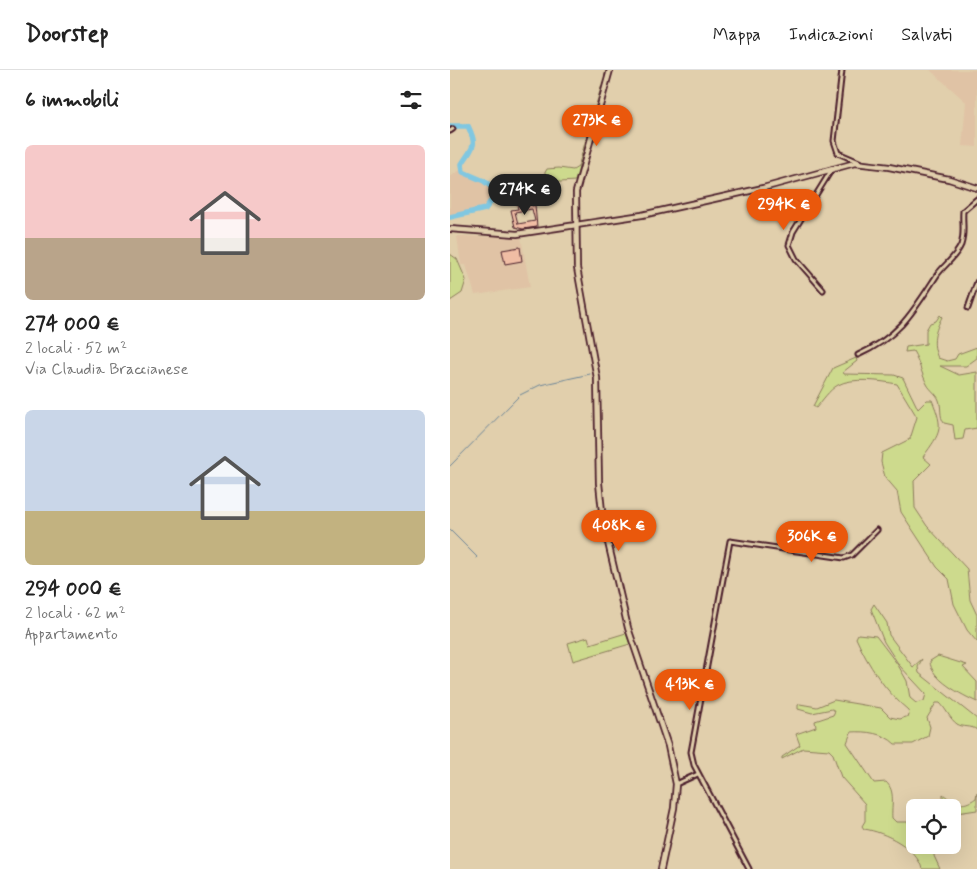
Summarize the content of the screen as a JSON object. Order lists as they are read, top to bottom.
{
  "page": {
    "header": "Doorstep",
    "nav": ["Mappa", "Indicazioni", "Salvati"],
    "heading": "6 immobili",
    "price": [
      "273K €",
      "274K €",
      "294K €",
      "408K €",
      "306K €",
      "413K €"
    ],
    "list": [
      {
        "name": "274 000 €",
        "note": "2 locali · 52 m² · Via Claudia Braccianese"
      },
      {
        "name": "294 000 €",
        "note": "2 locali · 62 m² · Appartamento"
      }
    ]
  }
}
